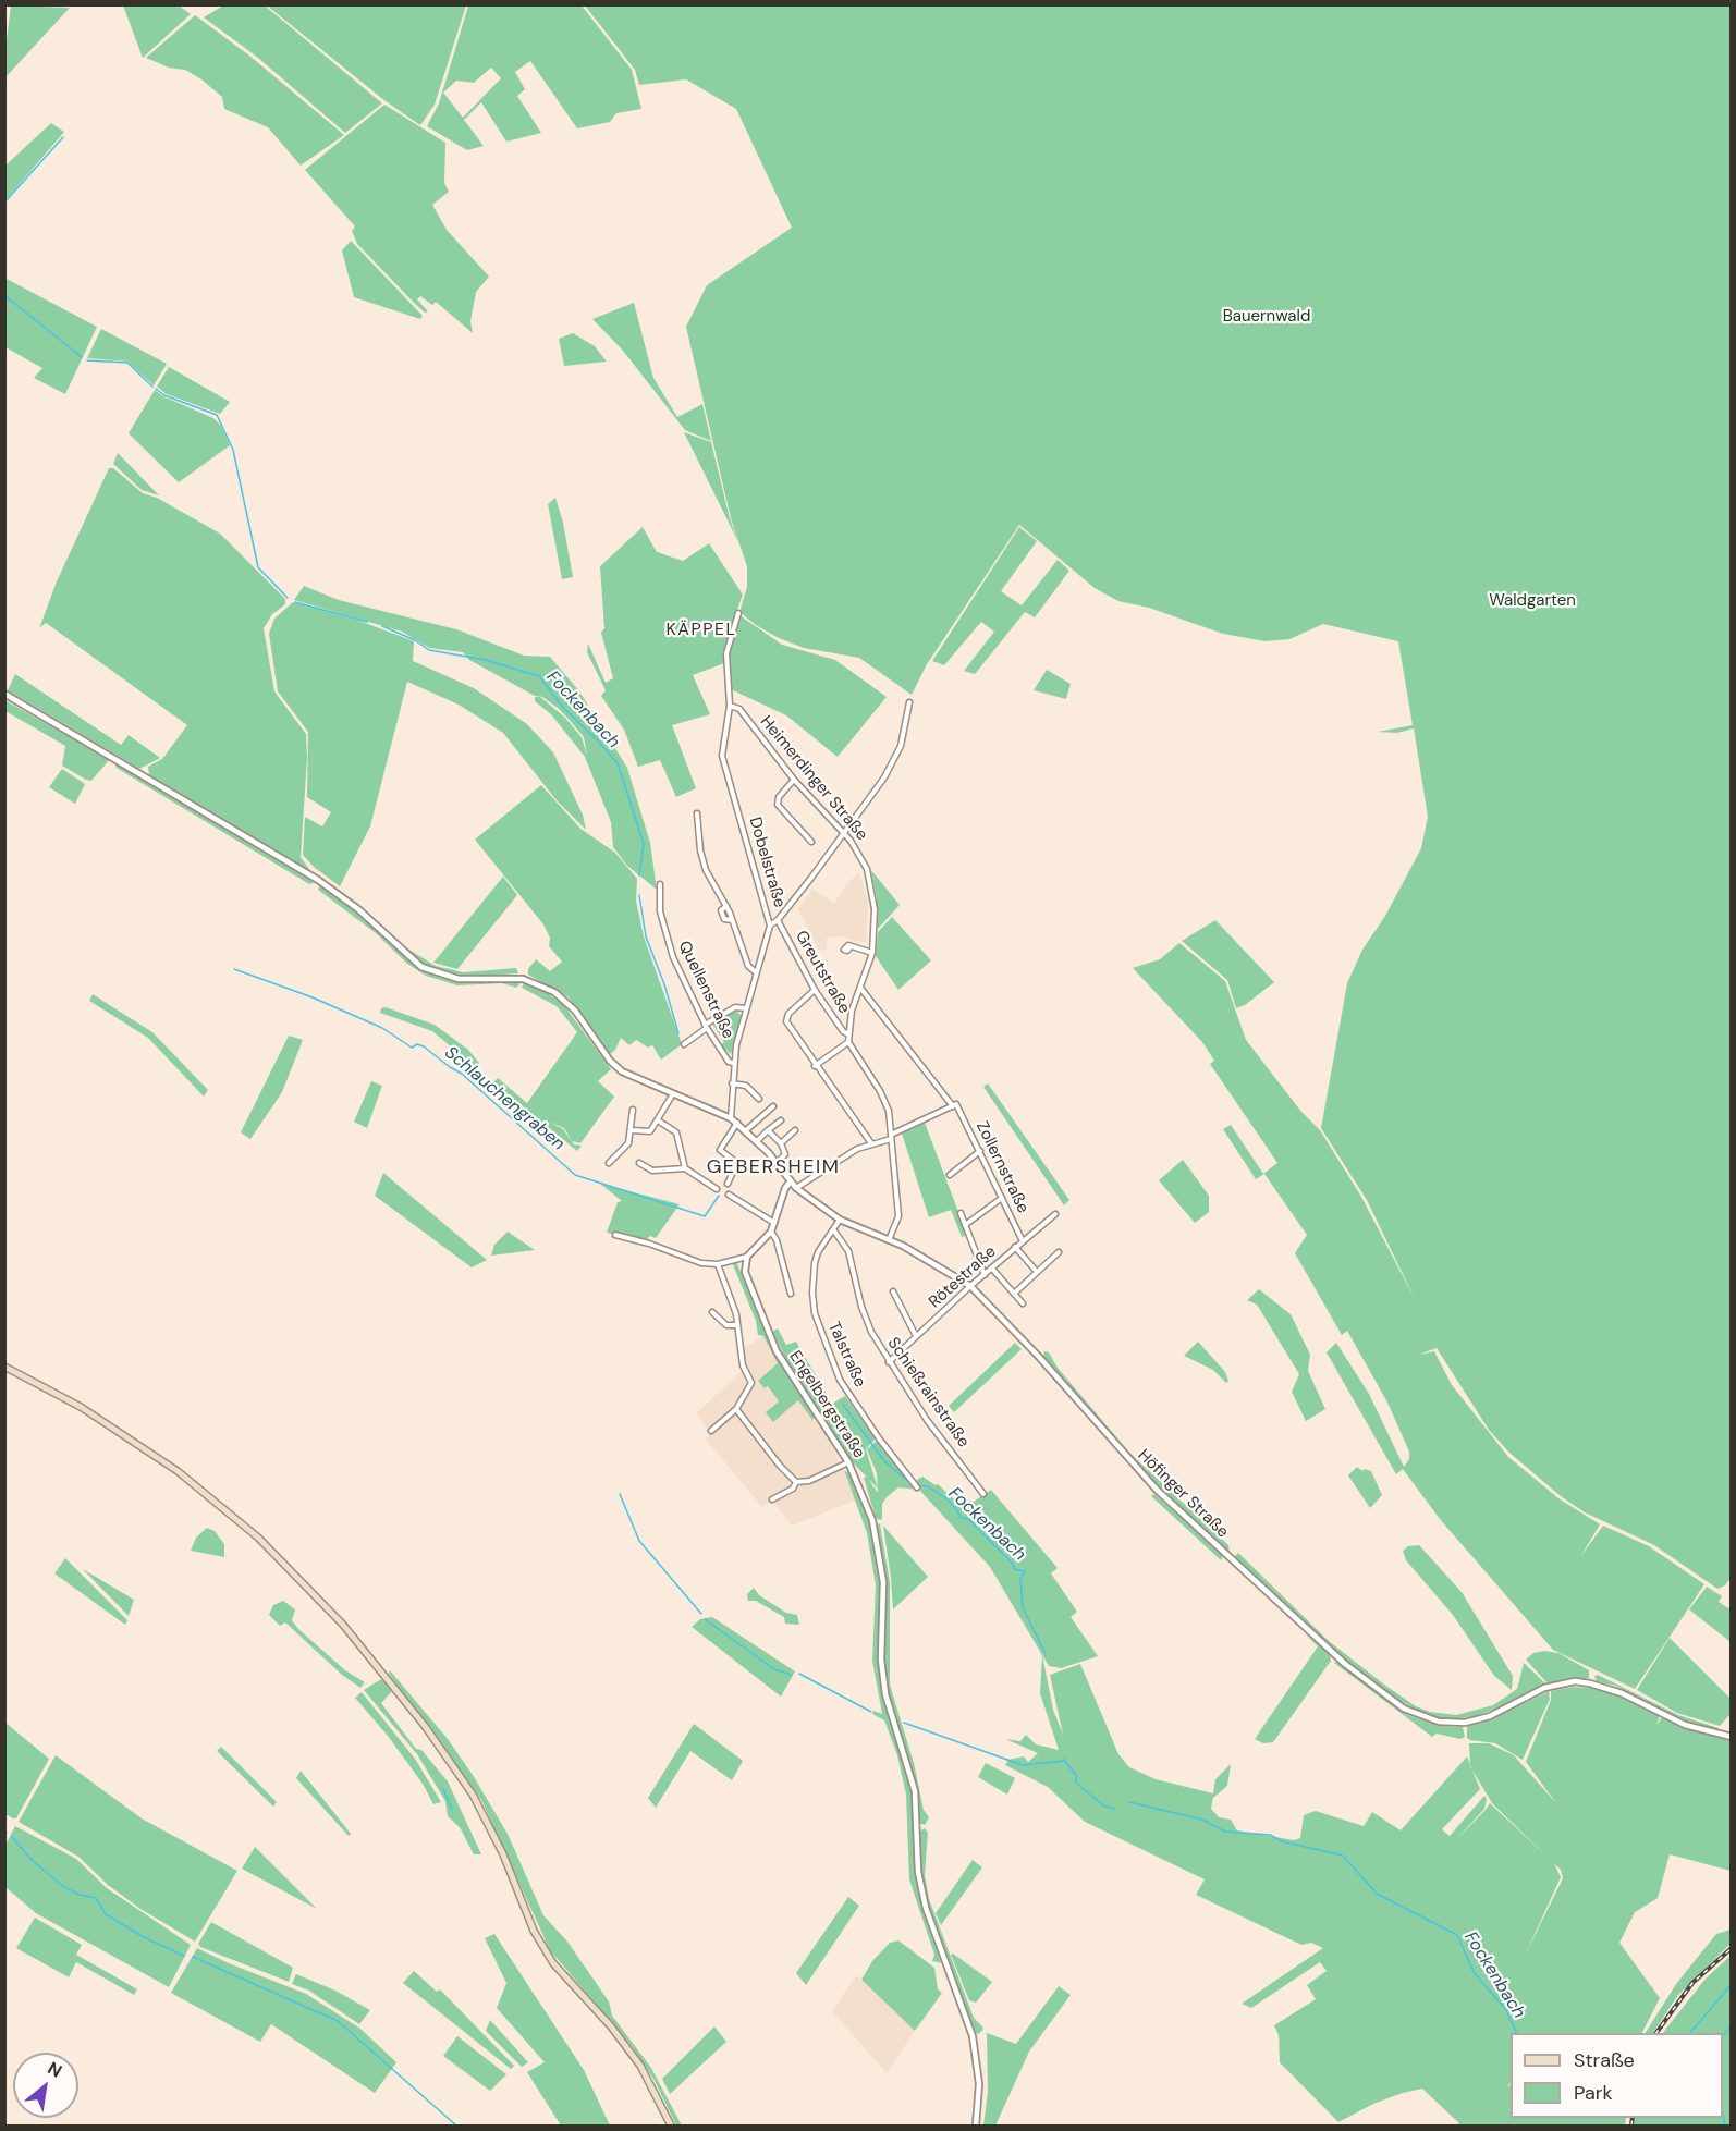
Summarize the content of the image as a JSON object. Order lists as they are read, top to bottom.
{
  "streets": {
    "street": [
      "Heimerdinger Straße",
      "Dobelstraße",
      "Greutstraße",
      "Quellenstraße",
      "Zollernstraße",
      "Rötestraße",
      "Talstraße",
      "Schießrainstraße",
      "Engelbergstraße",
      "Höfinger Straße"
    ]
  },
  "crossings": [
    ["Heimerdinger Straße", "Dobelstraße"],
    ["Heimerdinger Straße", "Greutstraße"],
    ["Heimerdinger Straße", "Zollernstraße"],
    ["Dobelstraße", "Quellenstraße"],
    ["Dobelstraße", "Höfinger Straße"],
    ["Zollernstraße", "Rötestraße"],
    ["Rötestraße", "Schießrainstraße"],
    ["Rötestraße", "Höfinger Straße"],
    ["Talstraße", "Schießrainstraße"],
    ["Talstraße", "Höfinger Straße"]
  ],
  "districts": ["KÄPPEL", "GEBERSHEIM"],
  "water": ["Fockenbach", "Schlauchengraben"],
  "parks": ["Bauernwald", "Waldgarten"],
  "legend": ["Straße", "Park"],
  "north": "top right"
}
